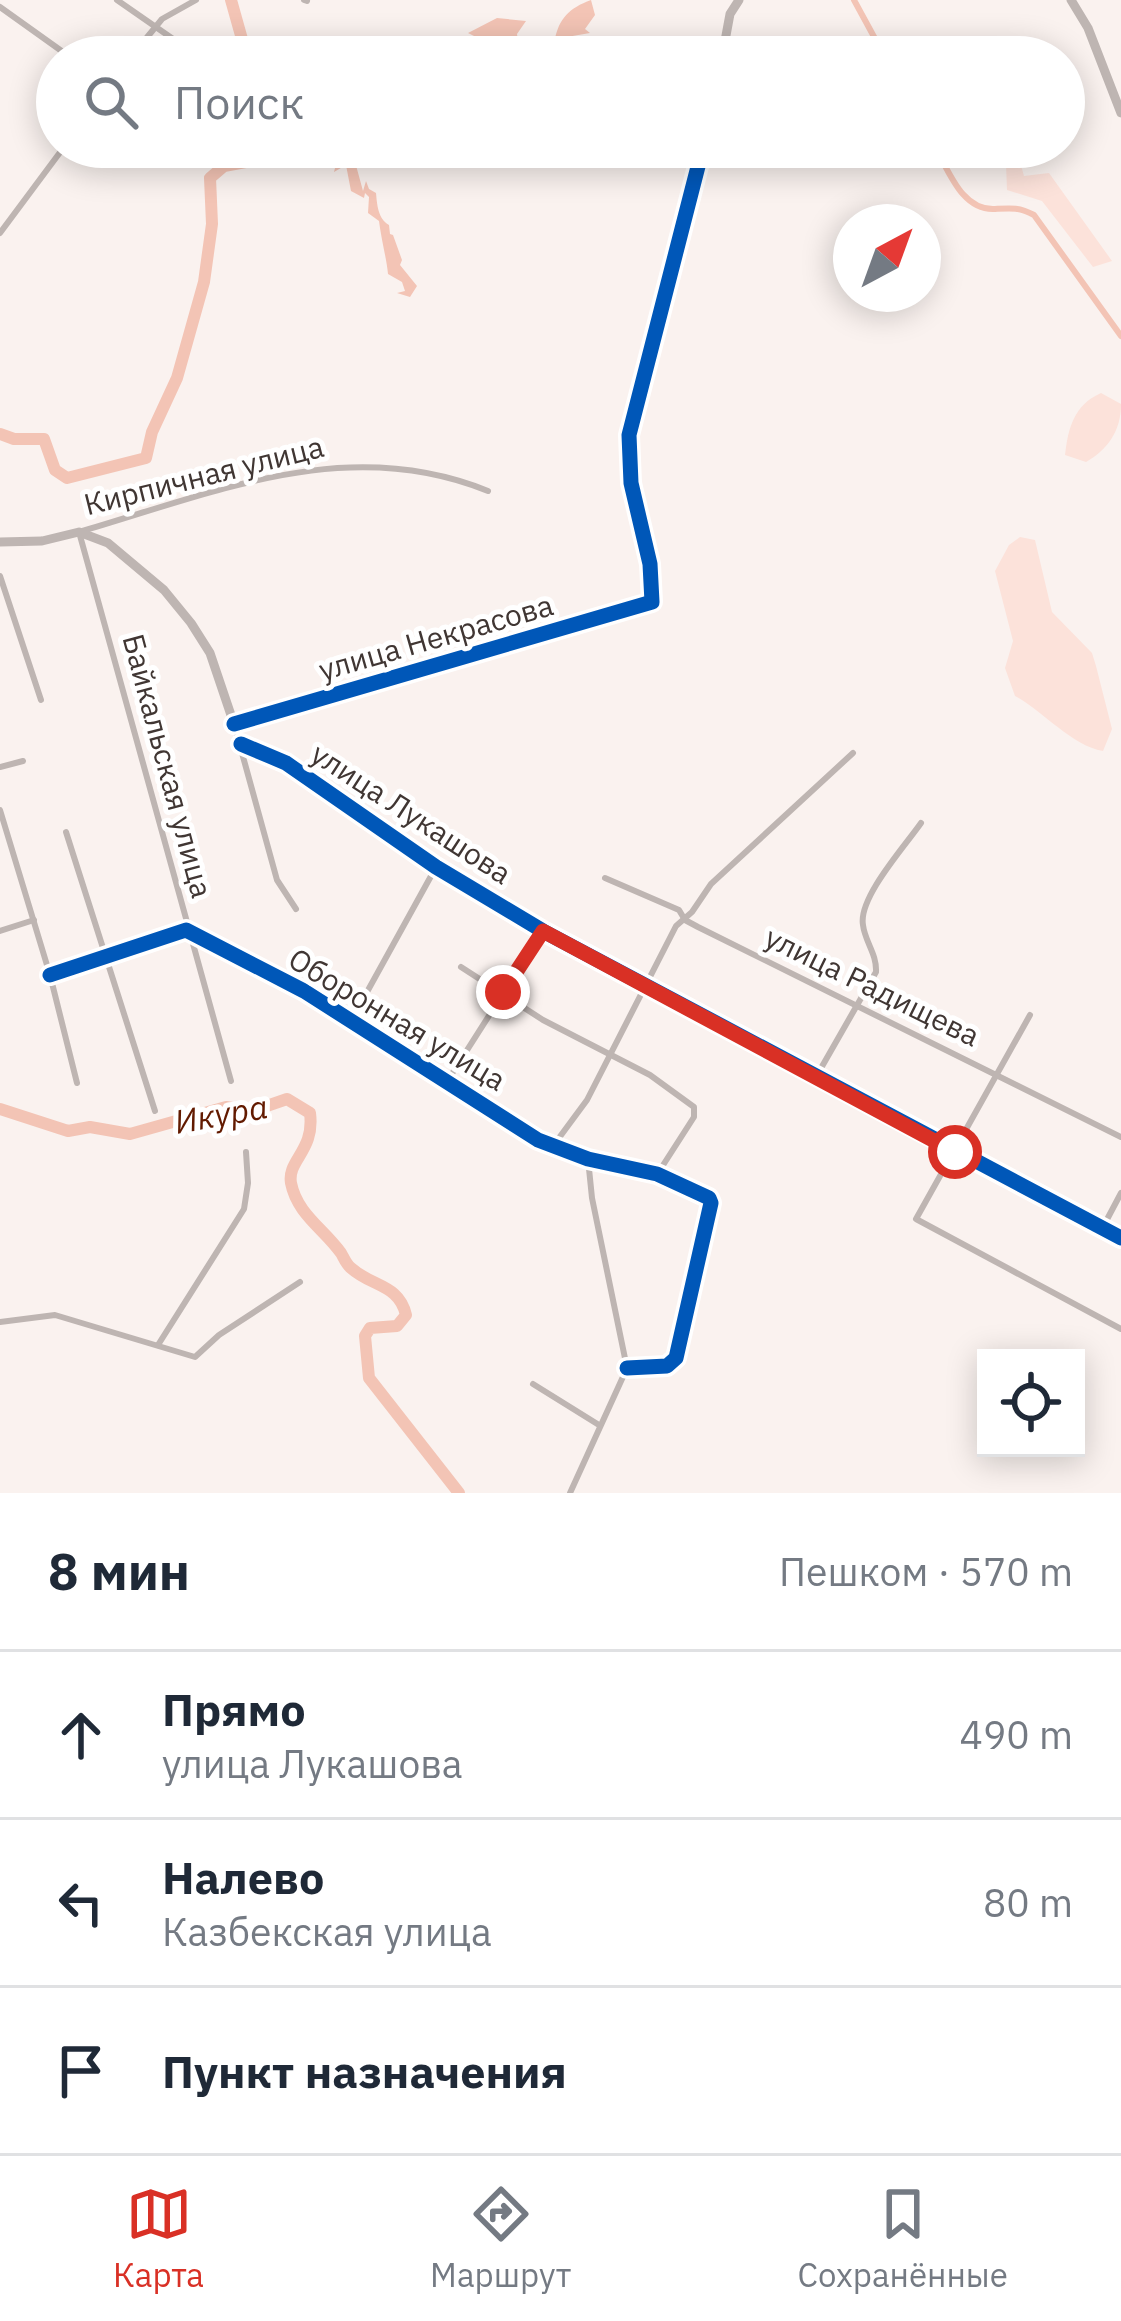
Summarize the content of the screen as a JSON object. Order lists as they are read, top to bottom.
{
  "streets": {
    "street": [
      "Кирпичная улица",
      "улица Некрасова",
      "Байкальская улица",
      "улица Лукашова",
      "улица Радищева",
      "Оборонная улица"
    ]
  },
  "crossings": [
    ["Кирпичная улица", "Байкальская улица"],
    ["Байкальская улица", "Оборонная улица"]
  ],
  "water": ["Икура"],
  "north": "top right",
  "page": {
    "search": "Поиск",
    "heading": ["8 мин", "Пешком · 570 m"],
    "list": [
      ["Прямо", "улица Лукашова", "490 m"],
      ["Налево", "Казбекская улица", "80 m"],
      "Пункт назначения"
    ],
    "nav": ["Карта", "Маршрут", "Сохранённые"]
  }
}
